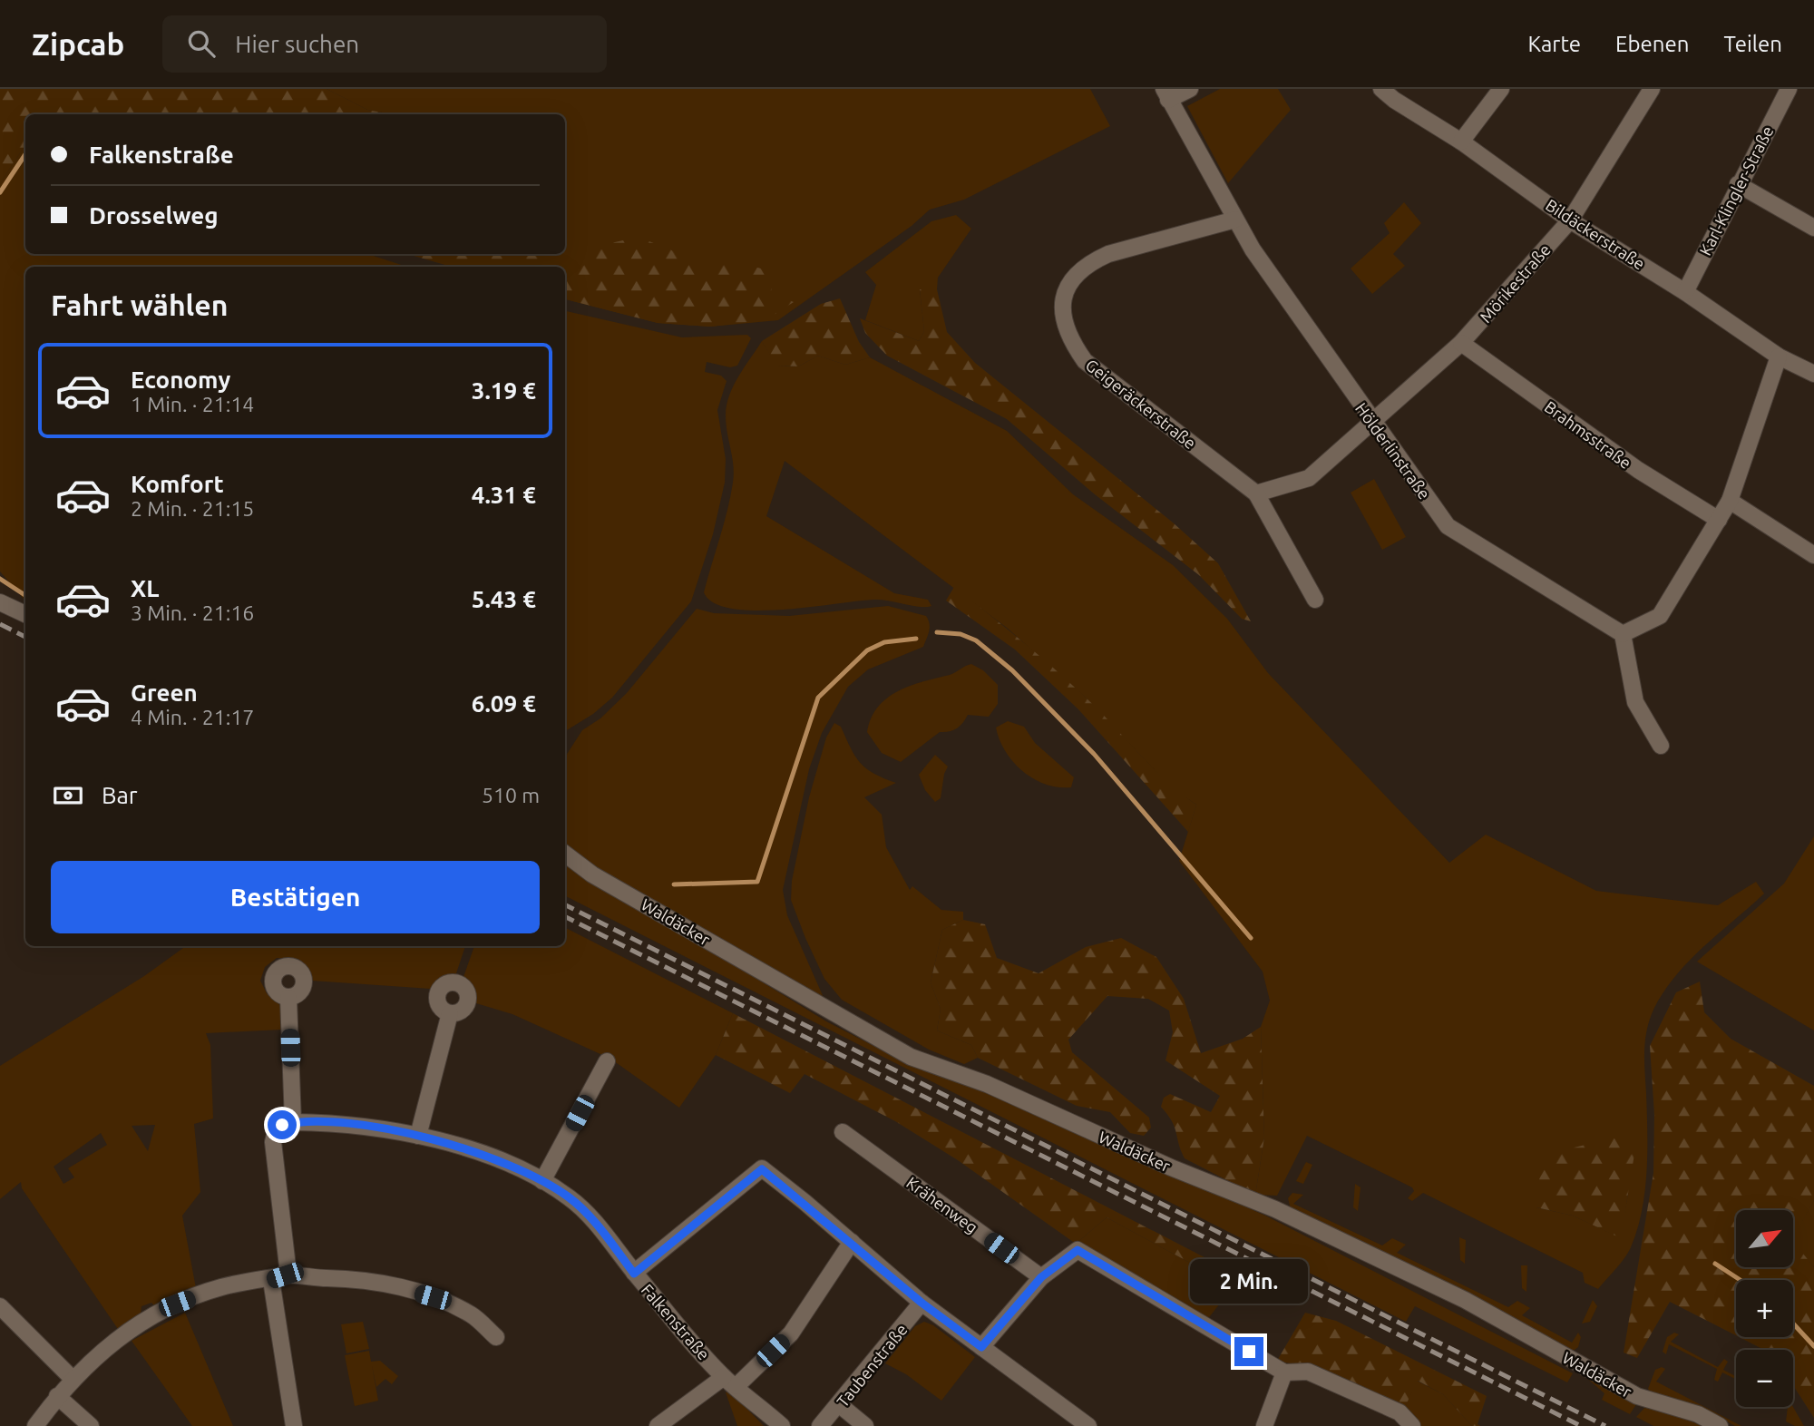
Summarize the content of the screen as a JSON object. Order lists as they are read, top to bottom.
{
  "streets": {
    "street": [
      "Karl-Klingler-Straße",
      "Bildäckerstraße",
      "Mörikestraße",
      "Geigeräckerstraße",
      "Brahmsstraße",
      "Hölderlinstraße",
      "Waldäcker",
      "Krähenweg",
      "Falkenstraße",
      "Taubenstraße"
    ]
  },
  "crossings": [
    ["Karl-Klingler-Straße", "Bildäckerstraße"],
    ["Bildäckerstraße", "Mörikestraße"],
    ["Mörikestraße", "Brahmsstraße"],
    ["Mörikestraße", "Hölderlinstraße"],
    ["Geigeräckerstraße", "Hölderlinstraße"]
  ],
  "north": "top right",
  "page": {
    "header": "Zipcab",
    "search": "Hier suchen",
    "nav": ["Karte", "Ebenen", "Teilen"],
    "banner": ["Falkenstraße", "Drosselweg"],
    "heading": "Fahrt wählen",
    "list": [
      {
        "name": "Economy",
        "note": "1 Min. · 21:14",
        "value": "3.19 €"
      },
      {
        "name": "Komfort",
        "note": "2 Min. · 21:15",
        "value": "4.31 €"
      },
      {
        "name": "XL",
        "note": "3 Min. · 21:16",
        "value": "5.43 €"
      },
      {
        "name": "Green",
        "note": "4 Min. · 21:17",
        "value": "6.09 €"
      }
    ],
    "pay": ["Bar", "510 m"],
    "buttons": "Bestätigen",
    "map_buttons": ["+", "−"],
    "bubble": "2 Min."
  }
}
